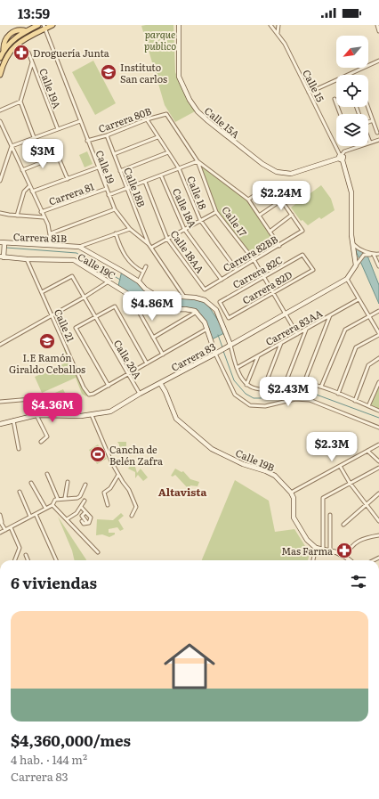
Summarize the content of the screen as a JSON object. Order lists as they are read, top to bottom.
{
  "streets": {
    "street": [
      "Calle 15",
      "Calle 19A",
      "Carrera 80B",
      "Calle 15A",
      "Calle 19",
      "Calle 18B",
      "Calle 18",
      "Carrera 81",
      "Calle 18A",
      "Calle 17",
      "Carrera 81B",
      "Calle 18AA",
      "Carrera 82BB",
      "Calle 19C",
      "Carrera 82C",
      "Carrera 82D",
      "Calle 21",
      "Carrera 83AA",
      "Carrera 83",
      "Calle 20A",
      "Calle 19B"
    ]
  },
  "crossings": [
    ["Calle 15", "Calle 15A"],
    ["Calle 15", "Carrera 83"],
    ["Carrera 80B", "Calle 19"],
    ["Carrera 80B", "Calle 18B"],
    ["Carrera 80B", "Calle 18"],
    ["Carrera 80B", "Calle 17"],
    ["Calle 19", "Calle 18B"],
    ["Calle 19", "Carrera 81"],
    ["Calle 19", "Calle 19C"],
    ["Calle 18B", "Carrera 81"],
    ["Calle 18", "Carrera 81"],
    ["Calle 18", "Carrera 82BB"],
    ["Carrera 81", "Calle 18A"],
    ["Carrera 81", "Calle 17"],
    ["Carrera 81", "Calle 18AA"],
    ["Calle 18A", "Carrera 82BB"],
    ["Calle 17", "Carrera 82BB"],
    ["Calle 17", "Carrera 82C"],
    ["Calle 17", "Carrera 82D"],
    ["Calle 17", "Carrera 83AA"],
    ["Calle 17", "Carrera 83"],
    ["Carrera 81B", "Calle 19C"],
    ["Calle 18AA", "Carrera 82BB"],
    ["Calle 19C", "Calle 21"],
    ["Calle 19C", "Carrera 83"],
    ["Carrera 82C", "Carrera 82D"],
    ["Calle 21", "Calle 20A"],
    ["Carrera 83", "Calle 20A"],
    ["Carrera 83", "Calle 19B"]
  ],
  "districts": ["Altavista"],
  "parks": ["parque publico"],
  "places": {
    "pharmacy": ["Droguería Junta", "Mas Farma"],
    "school or university": ["Instituto San carlos", "I.E Ramón Giraldo Ceballos"],
    "sports": ["Cancha de Belén Zafra"]
  },
  "north": "bottom left",
  "page": {
    "status": "13:59",
    "price": [
      "$3M",
      "$2.24M",
      "$4.86M",
      "$2.43M",
      "$4.36M",
      "$2.3M"
    ],
    "heading": "6 viviendas",
    "list": [
      {
        "name": "$4,360,000/mes",
        "note": "4 hab. · 144 m² · Carrera 83"
      }
    ]
  }
}
